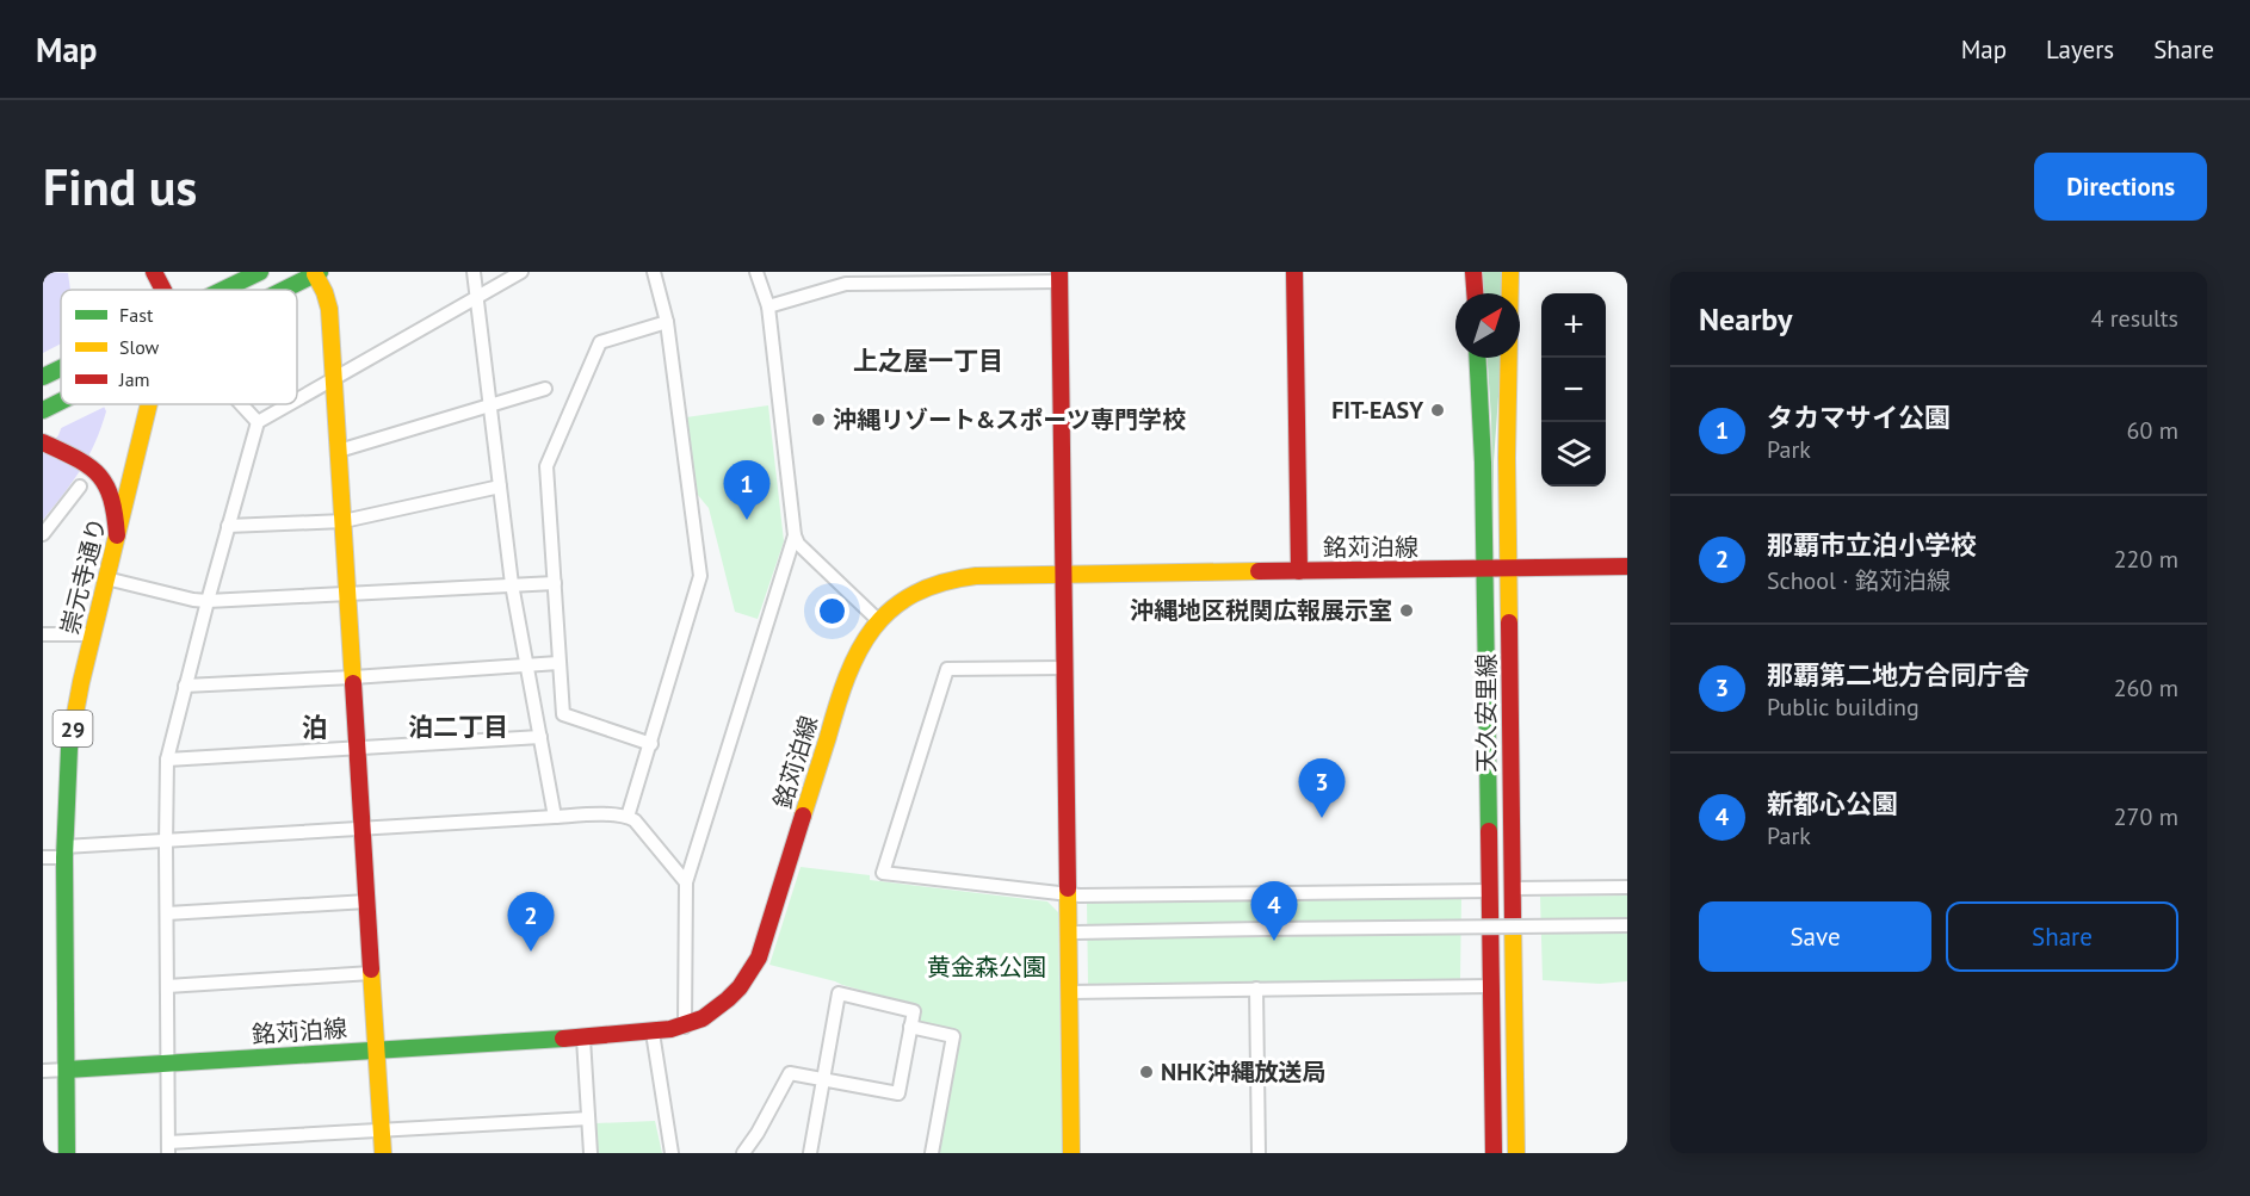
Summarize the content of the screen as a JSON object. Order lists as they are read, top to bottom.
{
  "streets": {
    "main road": [
      "銘苅泊線",
      "崇元寺通り",
      "天久安里線",
      "29"
    ]
  },
  "crossings": [
    ["銘苅泊線", "崇元寺通り"],
    ["銘苅泊線", "天久安里線"]
  ],
  "districts": ["上之屋一丁目", "泊二丁目", "泊"],
  "parks": ["黄金森公園"],
  "places": [
    "FIT-EASY",
    "沖縄リゾート&スポーツ専門学校",
    "沖縄地区税関広報展示室",
    "NHK沖縄放送局"
  ],
  "legend": ["Fast", "Slow", "Jam"],
  "north": "top right",
  "page": {
    "header": "Map",
    "nav": ["Map", "Layers", "Share"],
    "buttons": [
      "Directions",
      ["Save", "Share"]
    ],
    "title": "Find us",
    "heading": ["Nearby", "4 results"],
    "map_buttons": ["+", "−"],
    "list": [
      {
        "mark": "1",
        "name": "タカマサイ公園",
        "note": "Park",
        "value": "60 m"
      },
      {
        "mark": "2",
        "name": "那覇市立泊小学校",
        "note": "School · 銘苅泊線",
        "value": "220 m"
      },
      {
        "mark": "3",
        "name": "那覇第二地方合同庁舎",
        "note": "Public building",
        "value": "260 m"
      },
      {
        "mark": "4",
        "name": "新都心公園",
        "note": "Park",
        "value": "270 m"
      }
    ],
    "pins": [
      "1",
      "3",
      "4",
      "2"
    ]
  }
}
